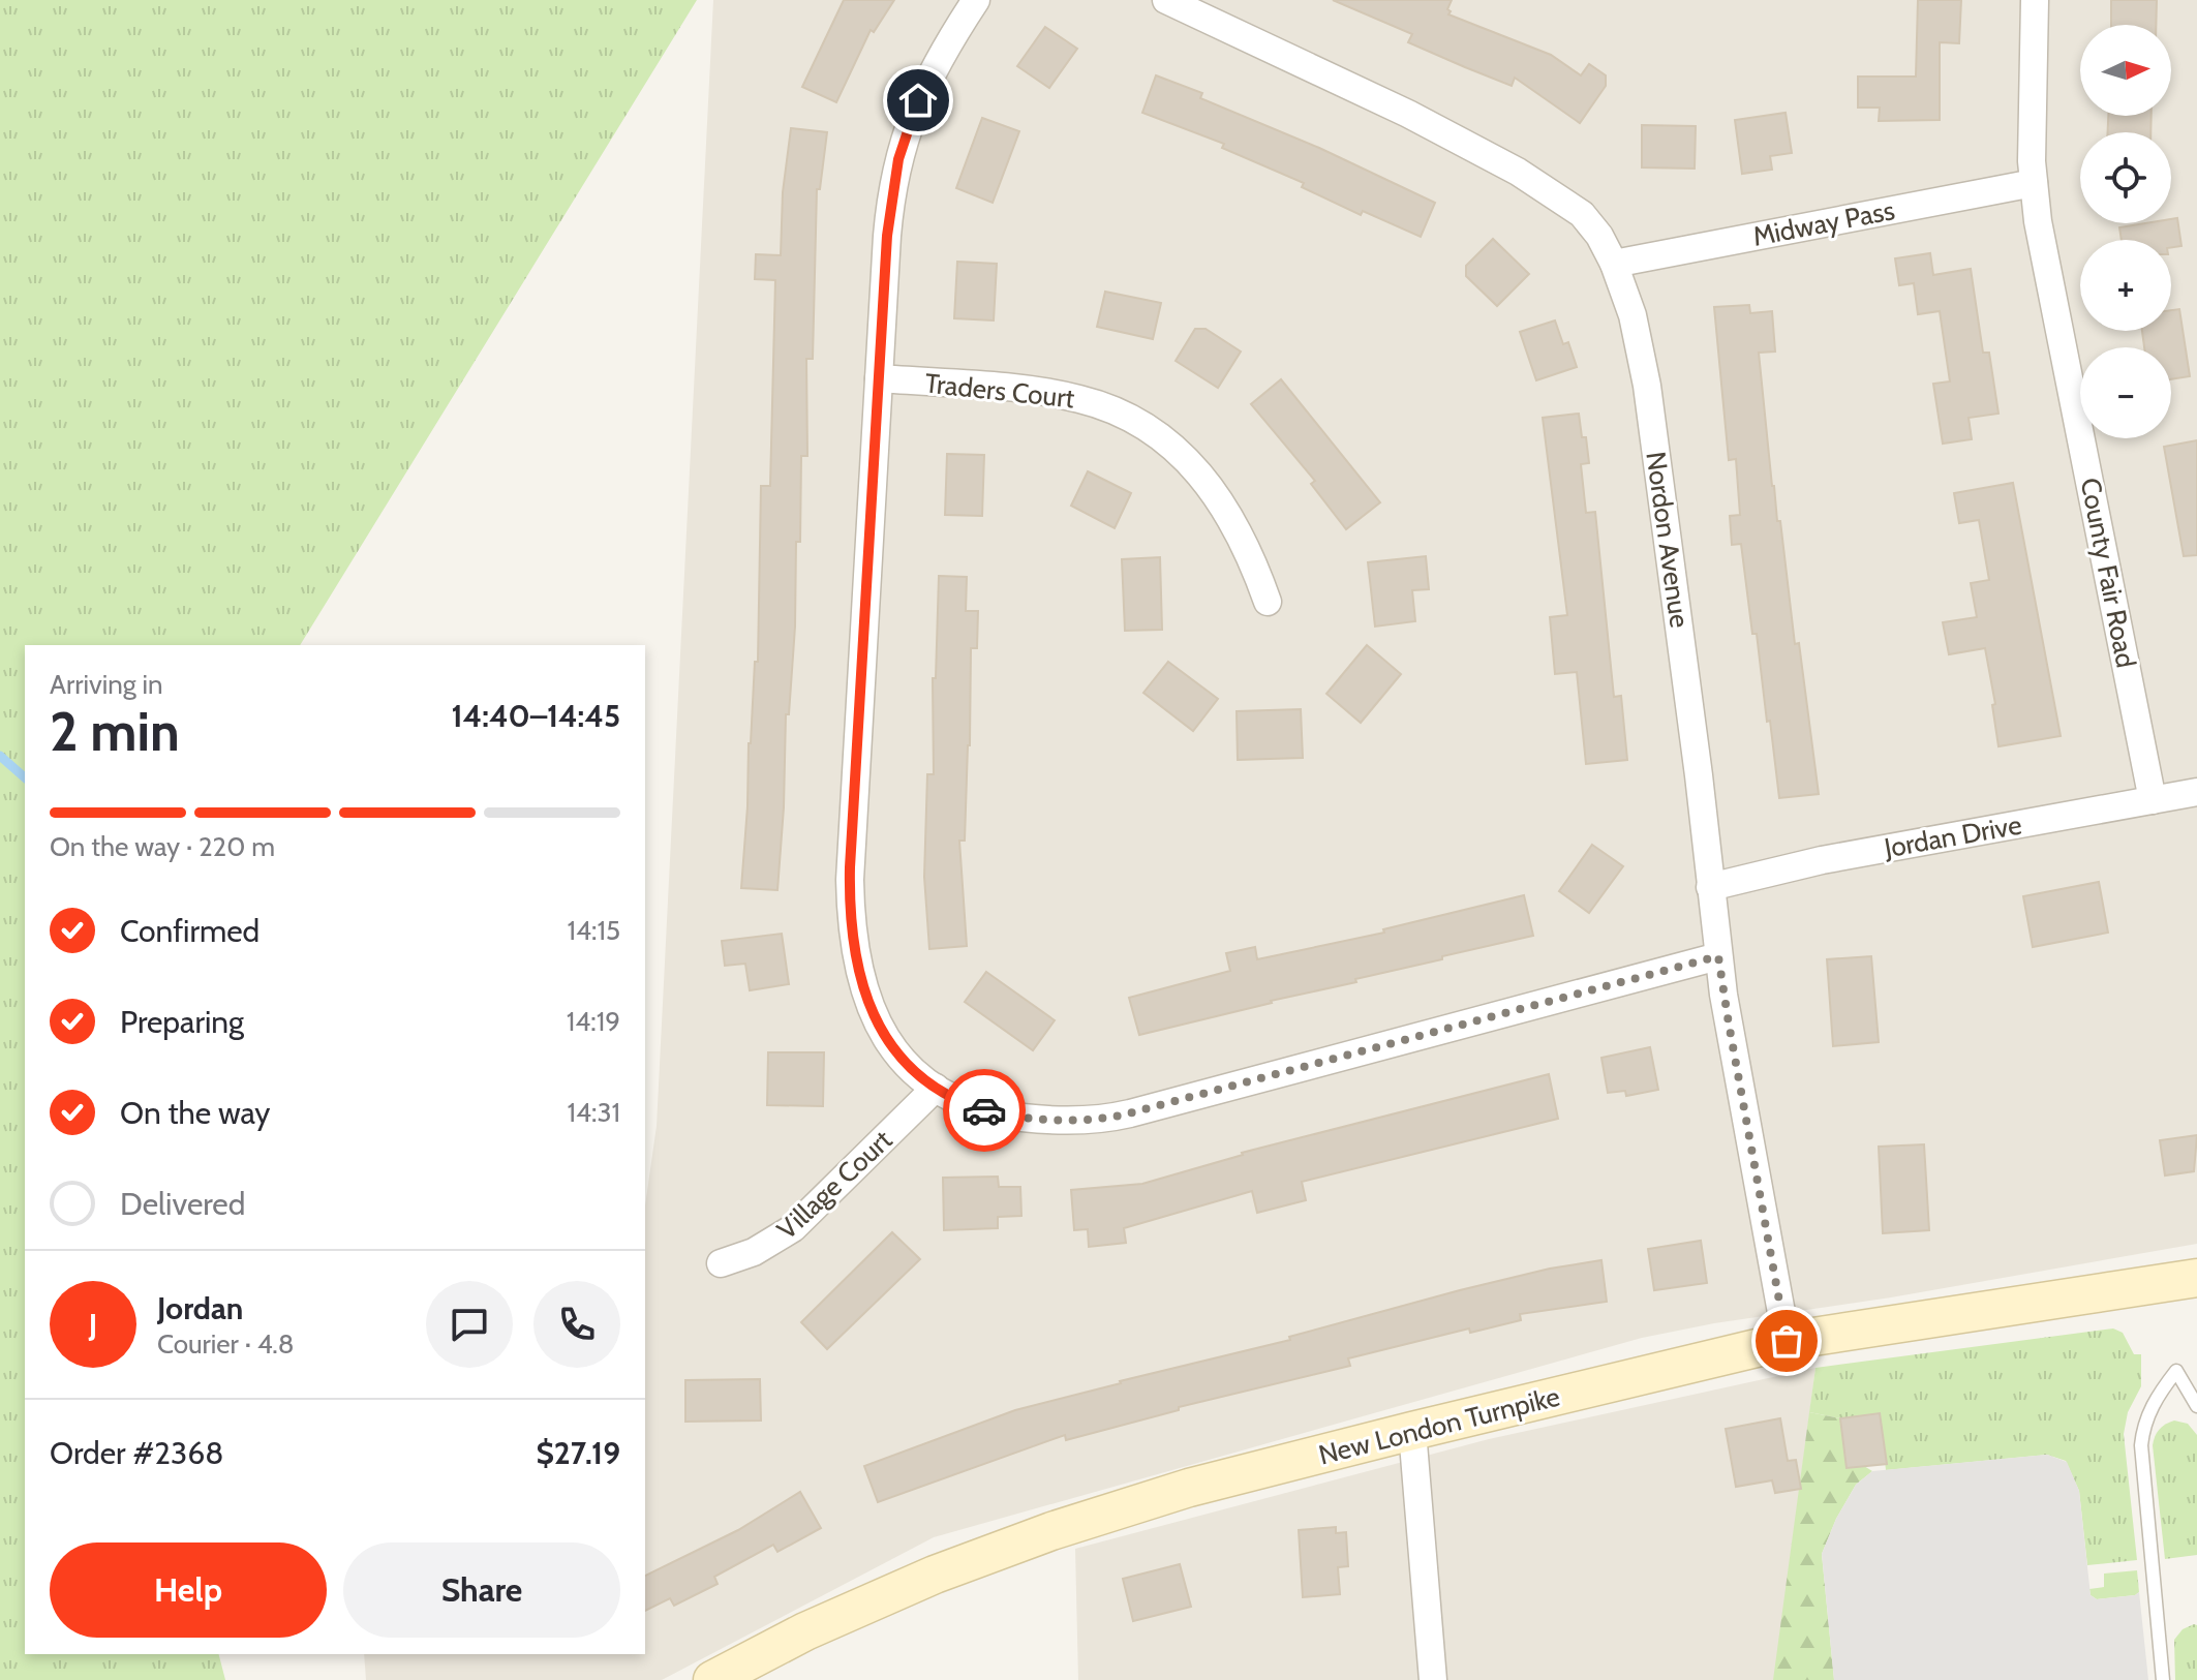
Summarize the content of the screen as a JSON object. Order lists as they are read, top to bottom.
{
  "streets": {
    "main road": ["New London Turnpike"],
    "street": [
      "Midway Pass",
      "Traders Court",
      "Nordon Avenue",
      "County Fair Road",
      "Jordan Drive",
      "Village Court"
    ]
  },
  "crossings": [
    ["Midway Pass", "Nordon Avenue"],
    ["Midway Pass", "County Fair Road"],
    ["Nordon Avenue", "Jordan Drive"],
    ["Nordon Avenue", "New London Turnpike"],
    ["County Fair Road", "Jordan Drive"]
  ],
  "north": "right",
  "page": {
    "map_buttons": ["+", "−"],
    "heading": ["2 min", "Arriving in", "14:40–14:45"],
    "panel": [
      "Jordan",
      "Courier · 4.8",
      "Order #2368",
      "$27.19"
    ],
    "bar": "On the way · 220 m",
    "list": [
      ["Confirmed", "14:15"],
      ["Preparing", "14:19"],
      ["On the way", "14:31"],
      "Delivered"
    ],
    "round": "J",
    "buttons": ["Help", "Share"]
  }
}
